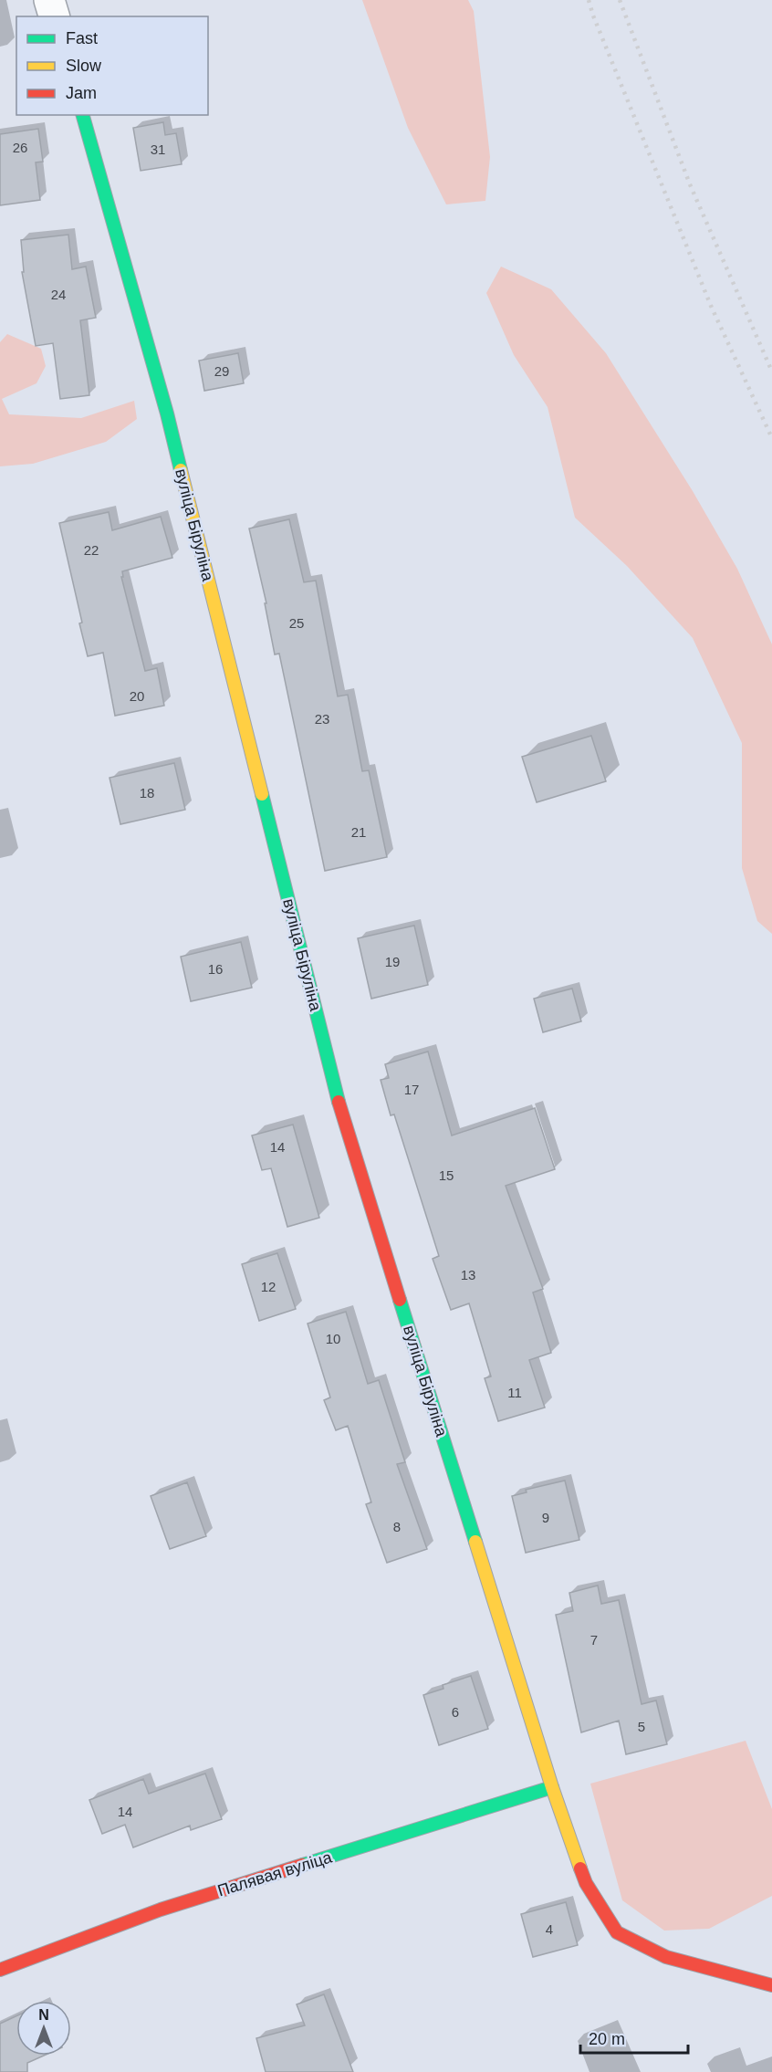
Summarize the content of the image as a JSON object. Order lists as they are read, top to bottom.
{
  "streets": {
    "street": ["вуліца Біруліна", "Палявая вуліца"]
  },
  "crossings": [
    ["вуліца Біруліна", "Палявая вуліца"]
  ],
  "house_numbers": [
    "26",
    "31",
    "24",
    "29",
    "22",
    "25",
    "20",
    "23",
    "18",
    "21",
    "19",
    "16",
    "17",
    "14",
    "15",
    "13",
    "12",
    "10",
    "11",
    "9",
    "8",
    "7",
    "6",
    "5",
    "14",
    "4"
  ],
  "legend": ["Fast", "Slow", "Jam"],
  "scale_bar": "20 m",
  "north": "top"
}
